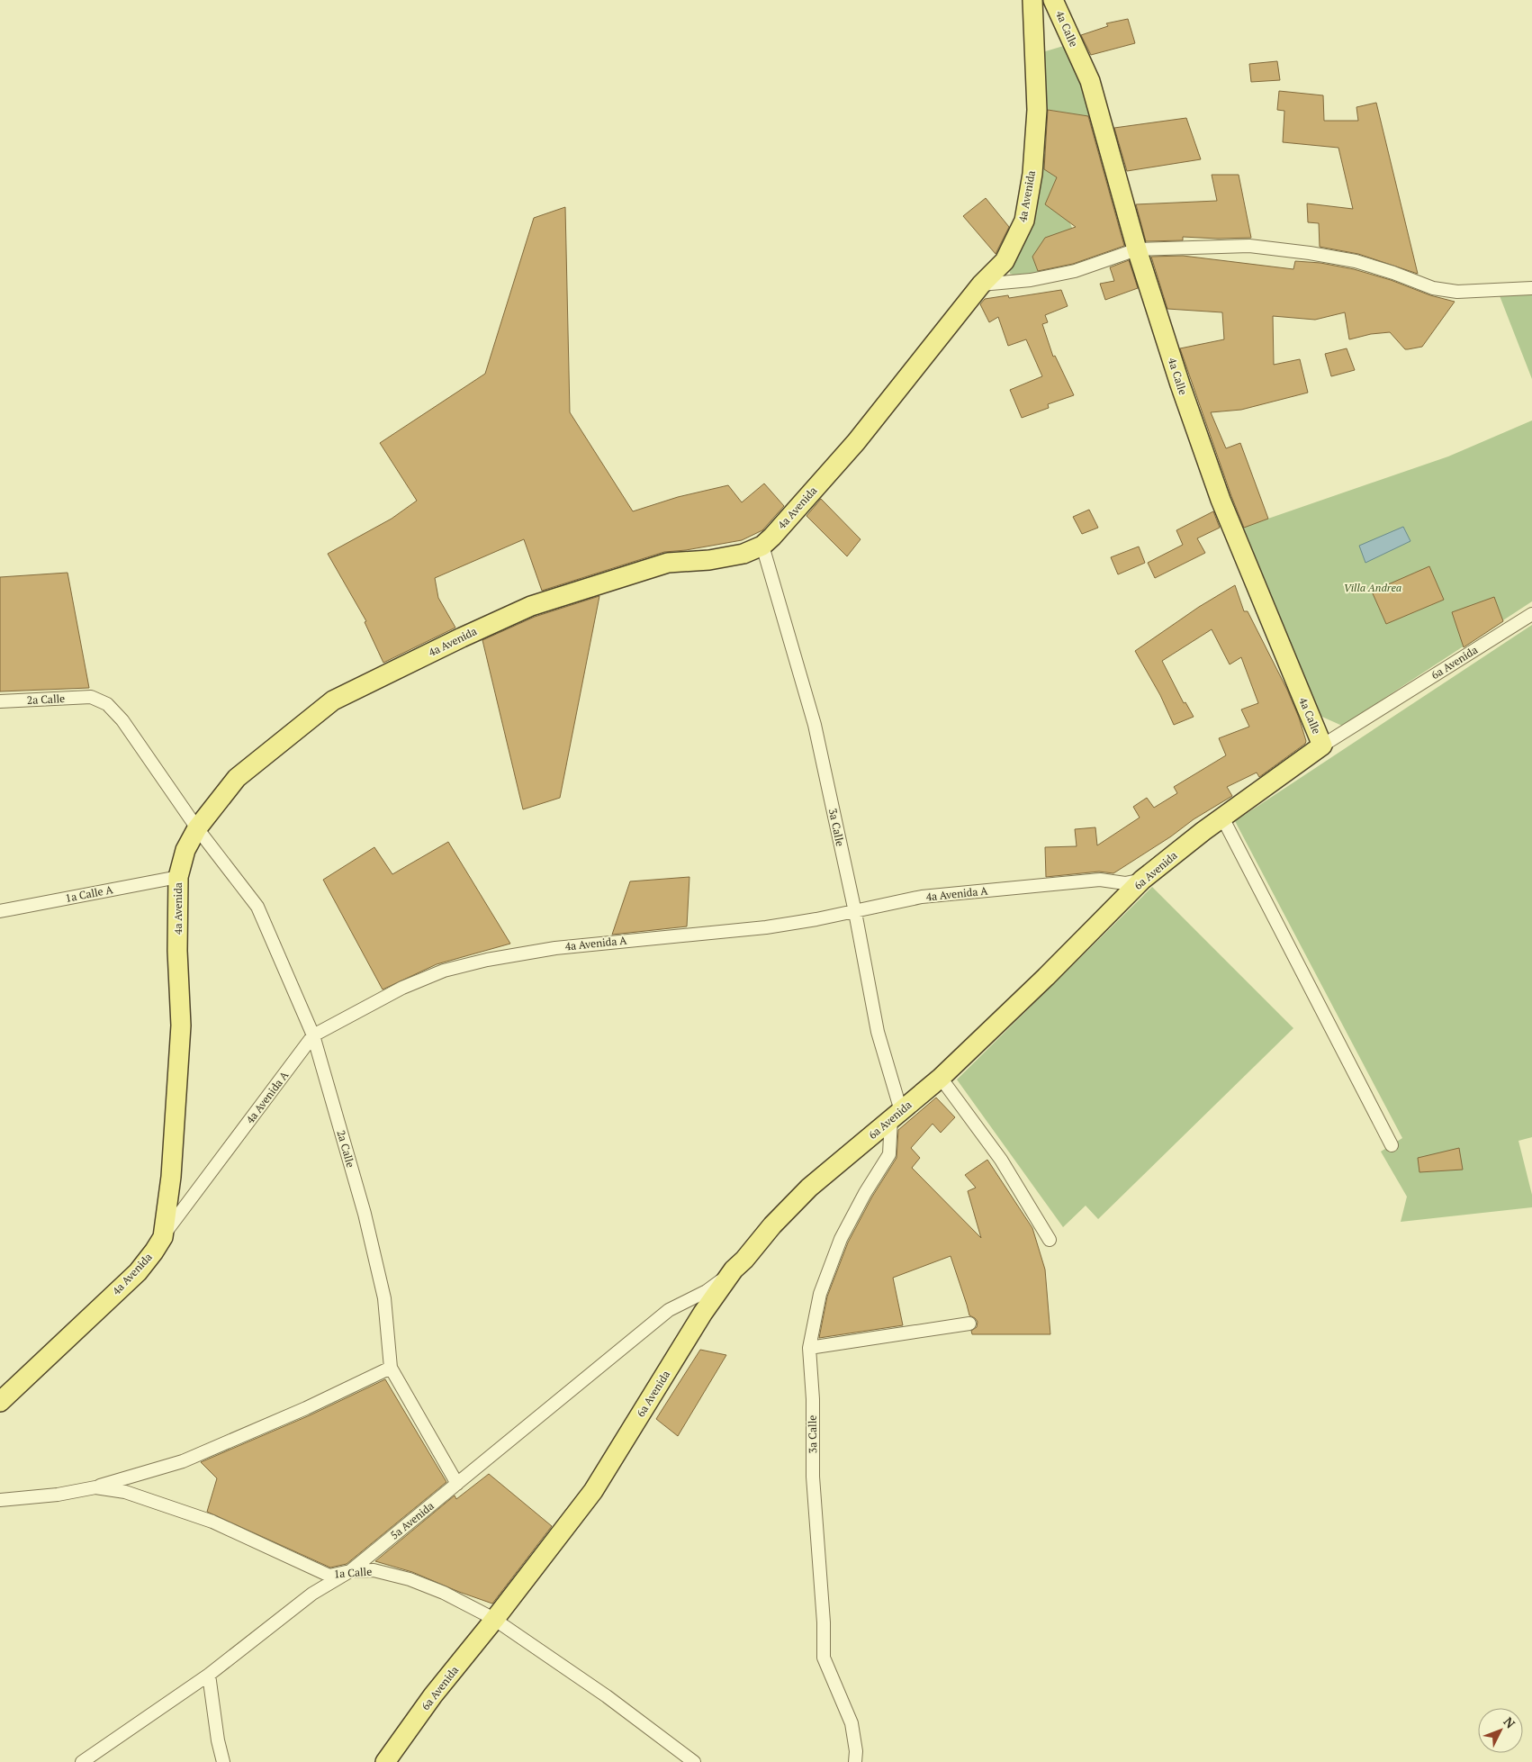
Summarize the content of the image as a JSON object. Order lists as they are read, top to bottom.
{
  "streets": {
    "main road": ["4a Calle", "4a Avenida", "6a Avenida"],
    "street": [
      "2a Calle",
      "3a Calle",
      "1a Calle A",
      "4a Avenida A",
      "5a Avenida",
      "1a Calle"
    ]
  },
  "crossings": [
    ["4a Calle", "6a Avenida"],
    ["4a Avenida", "2a Calle"],
    ["4a Avenida", "3a Calle"],
    ["4a Avenida", "1a Calle A"],
    ["4a Avenida", "4a Avenida A"],
    ["6a Avenida", "3a Calle"],
    ["6a Avenida", "4a Avenida A"],
    ["6a Avenida", "5a Avenida"],
    ["6a Avenida", "1a Calle"],
    ["2a Calle", "4a Avenida A"],
    ["2a Calle", "5a Avenida"],
    ["3a Calle", "4a Avenida A"],
    ["5a Avenida", "1a Calle"]
  ],
  "parks": ["Villa Andrea"],
  "north": "top right"
}
